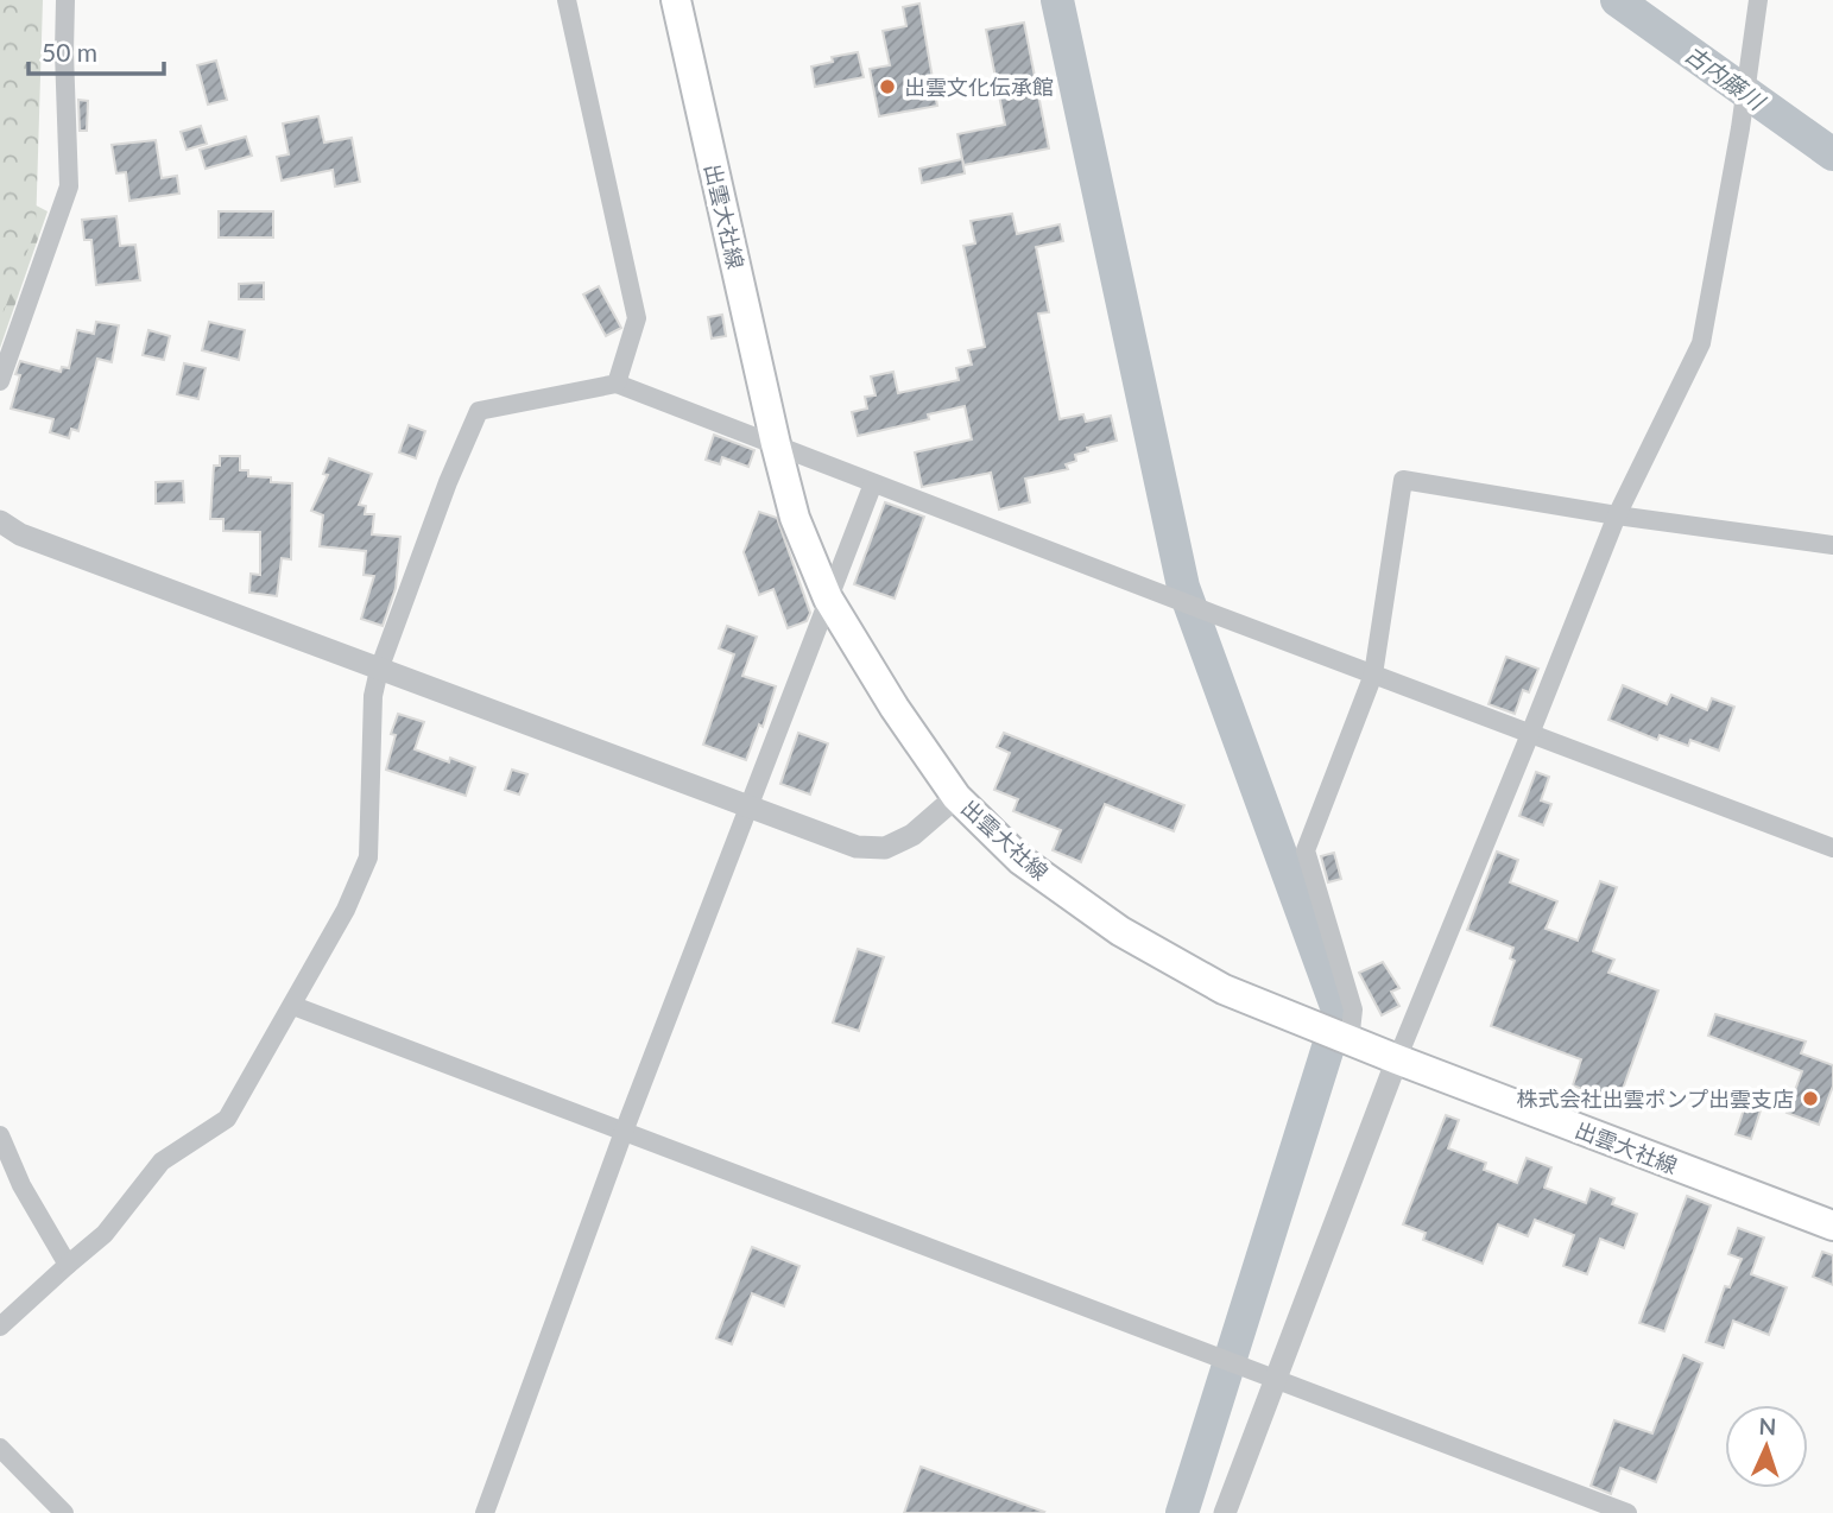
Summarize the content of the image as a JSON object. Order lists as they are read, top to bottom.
{
  "streets": {
    "main road": ["出雲大社線"]
  },
  "water": ["古内藤川"],
  "places": ["出雲文化伝承館", "株式会社出雲ポンプ出雲支店"],
  "scale_bar": "50 m",
  "north": "top"
}
